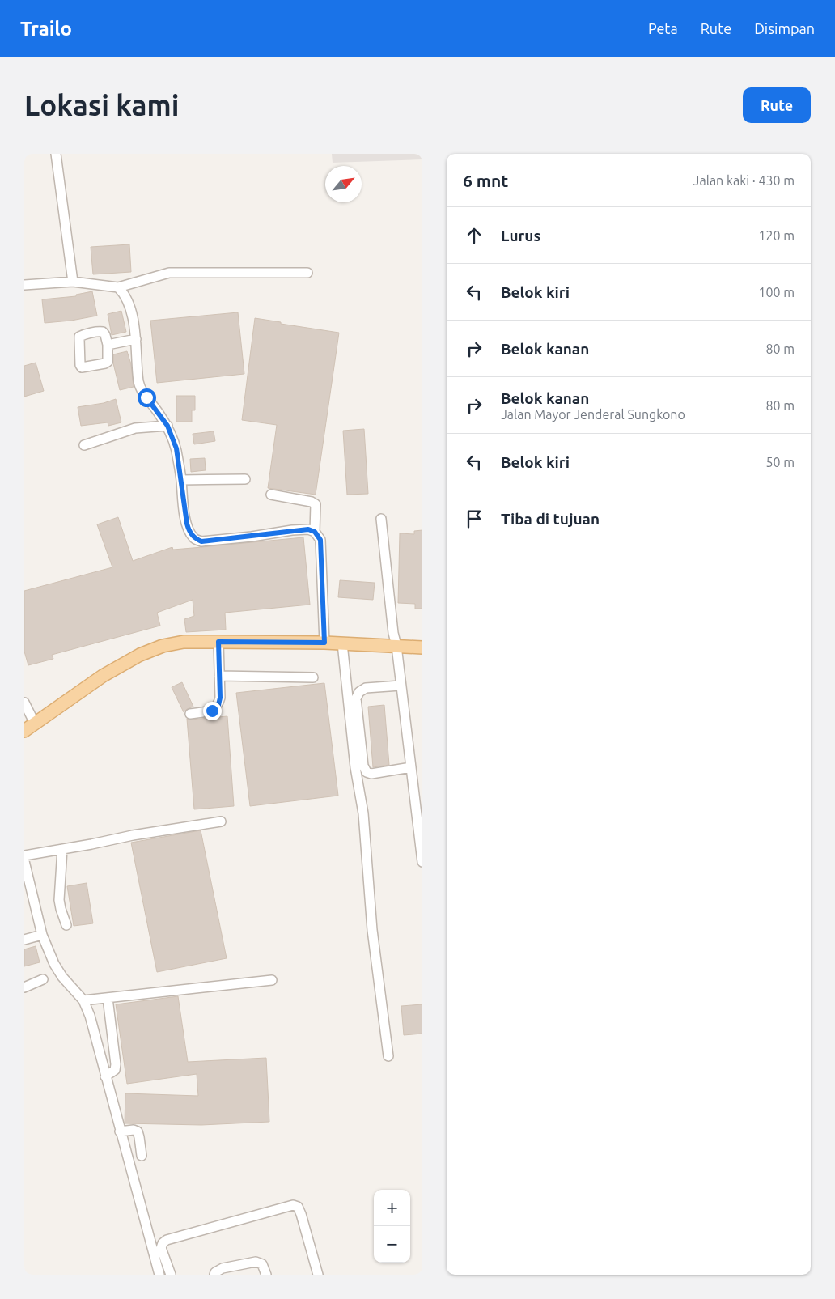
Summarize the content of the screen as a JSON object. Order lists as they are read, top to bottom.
{
  "north": "top right",
  "page": {
    "header": "Trailo",
    "nav": ["Peta", "Rute", "Disimpan"],
    "buttons": "Rute",
    "title": "Lokasi kami",
    "heading": ["6 mnt", "Jalan kaki · 430 m"],
    "list": [
      ["Lurus", "120 m"],
      ["Belok kiri", "100 m"],
      ["Belok kanan", "80 m"],
      ["Belok kanan", "Jalan Mayor Jenderal Sungkono", "80 m"],
      ["Belok kiri", "50 m"],
      "Tiba di tujuan"
    ],
    "map_buttons": ["+", "−"]
  }
}
